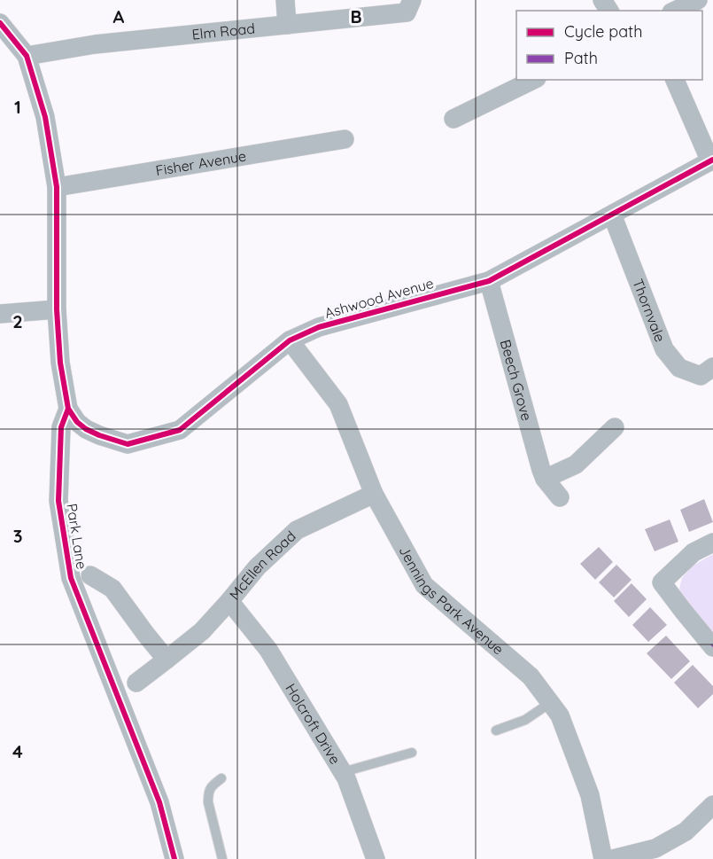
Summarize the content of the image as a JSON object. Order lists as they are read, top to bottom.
{
  "streets": {
    "street": [
      "Elm Road",
      "Fisher Avenue",
      "Ashwood Avenue",
      "Thornvale",
      "Beech Grove",
      "Park Lane",
      "McEllen Road",
      "Jennings Park Avenue",
      "Holcroft Drive"
    ]
  },
  "crossings": [
    ["Elm Road", "Park Lane"],
    ["Fisher Avenue", "Park Lane"],
    ["Ashwood Avenue", "Thornvale"],
    ["Ashwood Avenue", "Beech Grove"],
    ["Ashwood Avenue", "Park Lane"],
    ["Ashwood Avenue", "Jennings Park Avenue"],
    ["McEllen Road", "Jennings Park Avenue"],
    ["McEllen Road", "Holcroft Drive"]
  ],
  "legend": ["Cycle path", "Path"],
  "grid": {
    "columns": ["A", "B"],
    "rows": [
      "1",
      "2",
      "3",
      "4"
    ]
  }
}
